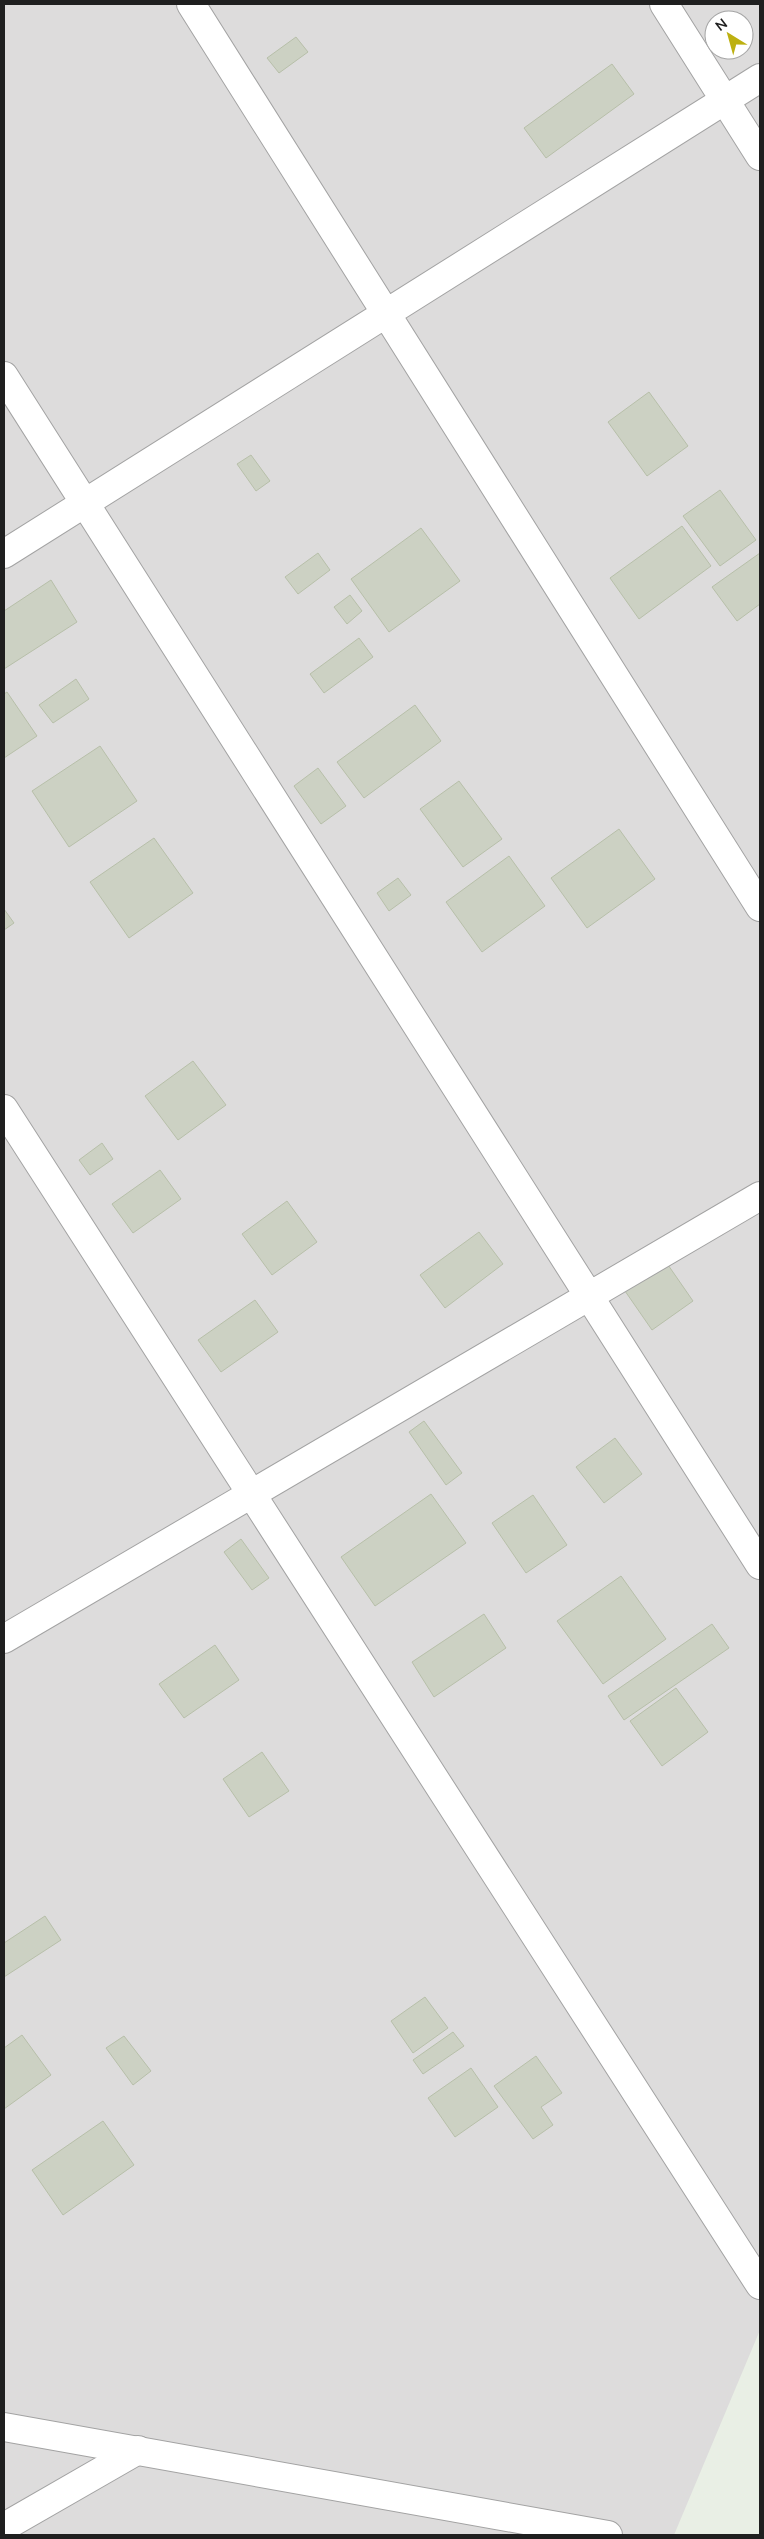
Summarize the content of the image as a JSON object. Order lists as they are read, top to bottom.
{
  "north": "top left"
}
